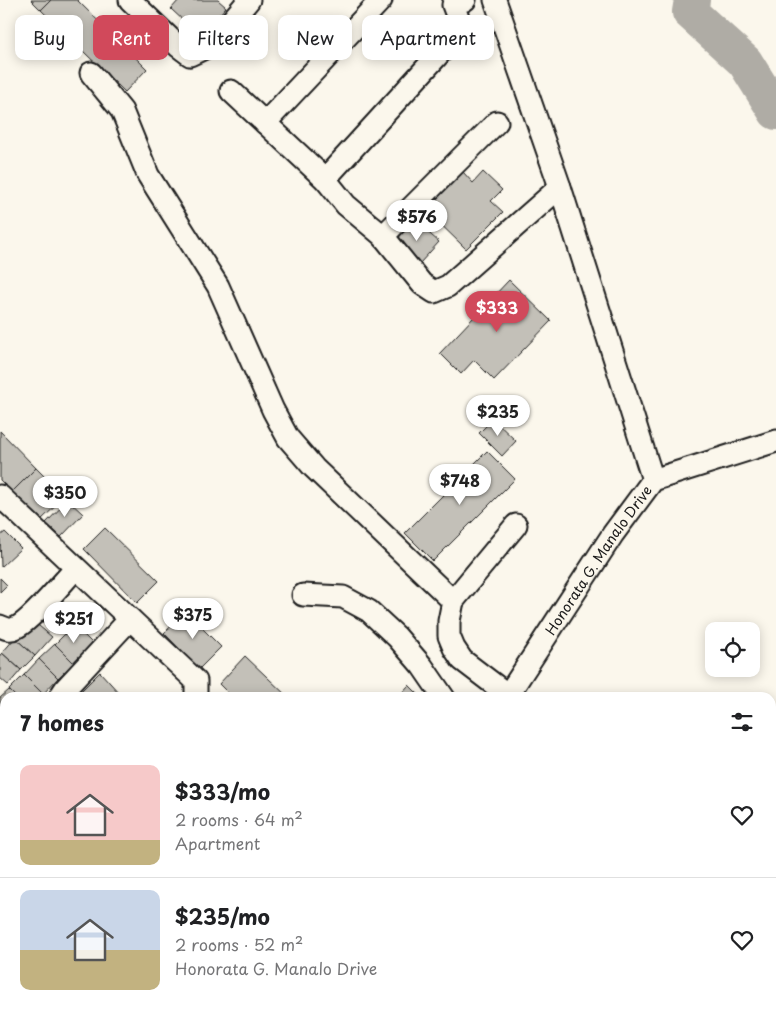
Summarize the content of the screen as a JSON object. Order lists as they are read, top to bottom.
{
  "streets": {
    "street": ["Honorata G. Manalo Drive"]
  },
  "page": {
    "chip": [
      "Buy",
      "Rent",
      "Filters",
      "New",
      "Apartment"
    ],
    "price": [
      "$576",
      "$333",
      "$235",
      "$748",
      "$350",
      "$375",
      "$251"
    ],
    "heading": "7 homes",
    "list": [
      {
        "name": "$333/mo",
        "note": "2 rooms · 64 m² · Apartment"
      },
      {
        "name": "$235/mo",
        "note": "2 rooms · 52 m² · Honorata G. Manalo Drive"
      }
    ]
  }
}
